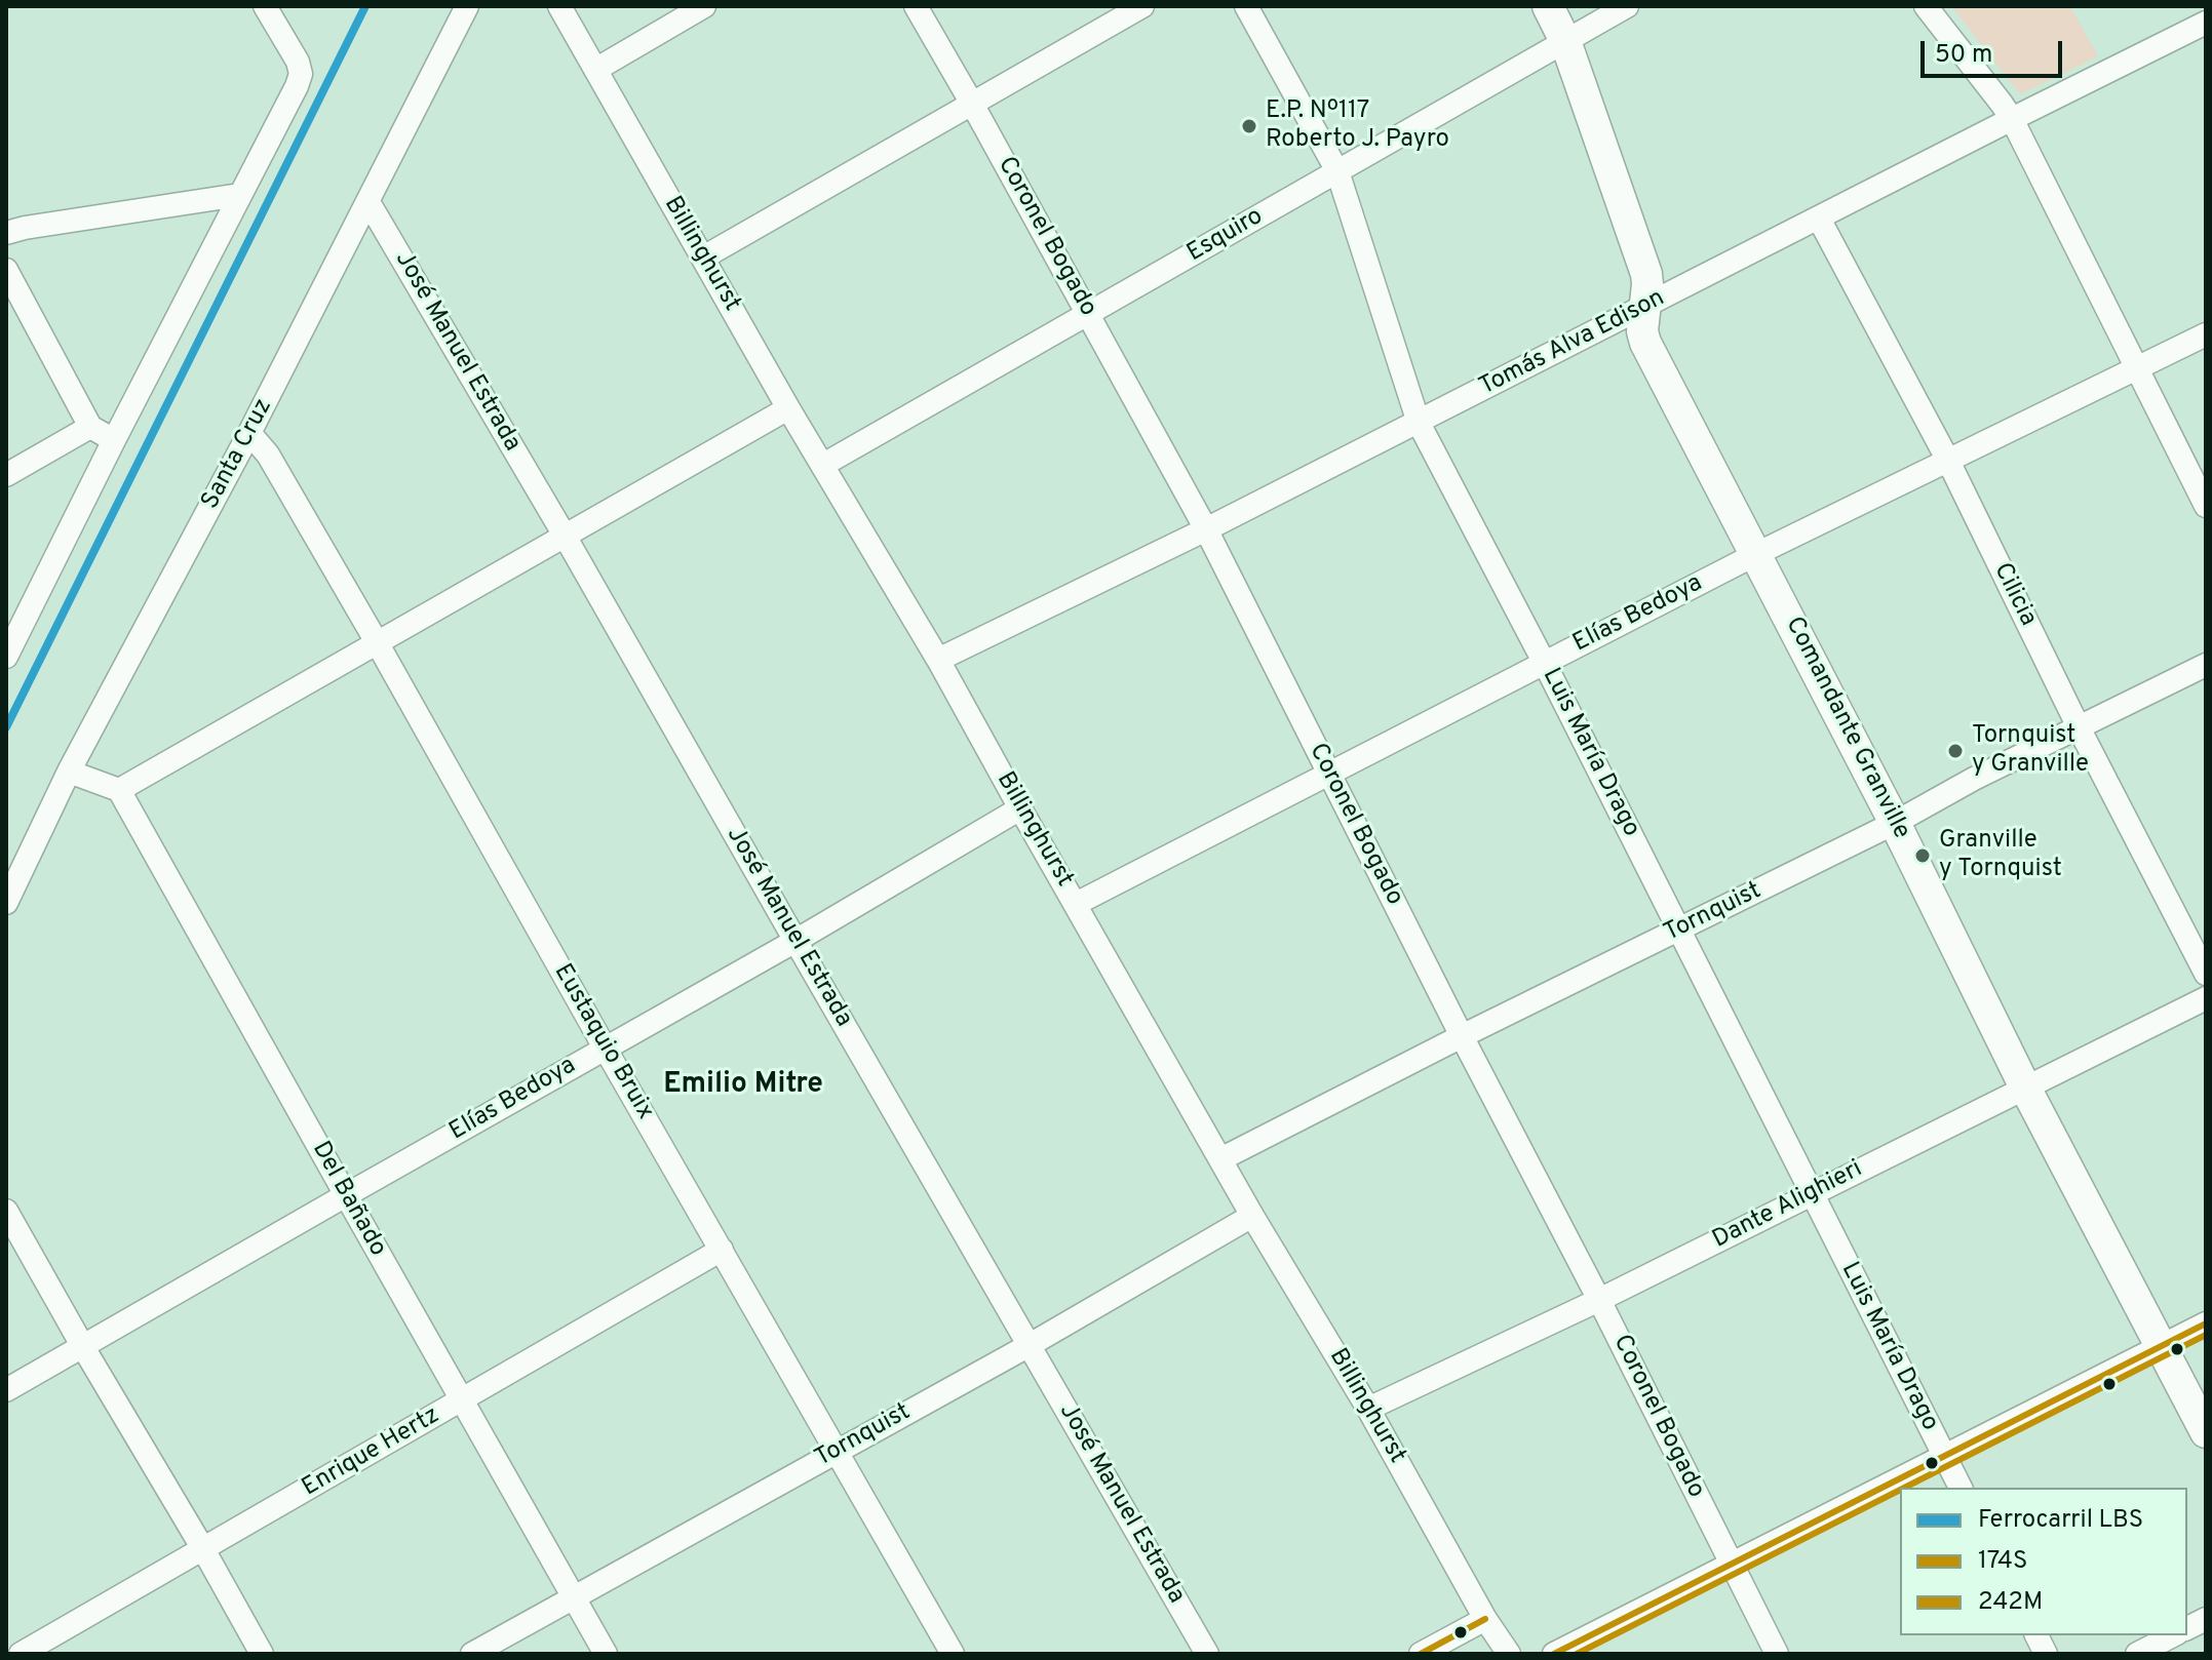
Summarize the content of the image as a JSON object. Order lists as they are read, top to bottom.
{
  "streets": {
    "street": [
      "Esquiro",
      "Coronel Bogado",
      "Billinghurst",
      "Tomás Alva Edison",
      "José Manuel Estrada",
      "Santa Cruz",
      "Cilicia",
      "Elías Bedoya",
      "Comandante Granville",
      "Luis María Drago",
      "Tornquist",
      "Eustaquio Bruix",
      "Del Bañado",
      "Dante Alighieri",
      "Enrique Hertz"
    ]
  },
  "crossings": [
    ["Esquiro", "Coronel Bogado"],
    ["Esquiro", "Billinghurst"],
    ["Esquiro", "Comandante Granville"],
    ["Esquiro", "Luis María Drago"],
    ["Coronel Bogado", "Tomás Alva Edison"],
    ["Coronel Bogado", "Elías Bedoya"],
    ["Coronel Bogado", "Tornquist"],
    ["Coronel Bogado", "Dante Alighieri"],
    ["Billinghurst", "Tomás Alva Edison"],
    ["Billinghurst", "Elías Bedoya"],
    ["Billinghurst", "Tornquist"],
    ["Billinghurst", "Dante Alighieri"],
    ["Tomás Alva Edison", "Cilicia"],
    ["Tomás Alva Edison", "Comandante Granville"],
    ["Tomás Alva Edison", "Luis María Drago"],
    ["José Manuel Estrada", "Santa Cruz"],
    ["José Manuel Estrada", "Elías Bedoya"],
    ["José Manuel Estrada", "Tornquist"],
    ["Santa Cruz", "Eustaquio Bruix"],
    ["Cilicia", "Elías Bedoya"],
    ["Cilicia", "Tornquist"],
    ["Elías Bedoya", "Comandante Granville"],
    ["Elías Bedoya", "Luis María Drago"],
    ["Elías Bedoya", "Eustaquio Bruix"],
    ["Elías Bedoya", "Del Bañado"],
    ["Comandante Granville", "Tornquist"],
    ["Comandante Granville", "Dante Alighieri"],
    ["Luis María Drago", "Tornquist"],
    ["Luis María Drago", "Dante Alighieri"],
    ["Tornquist", "Eustaquio Bruix"],
    ["Tornquist", "Del Bañado"],
    ["Eustaquio Bruix", "Enrique Hertz"],
    ["Del Bañado", "Enrique Hertz"]
  ],
  "districts": ["Emilio Mitre"],
  "places": ["E.P. Nº117 Roberto J. Payro", "Tornquist y Granville", "Granville y Tornquist"],
  "lines": ["rail line LBS", "transit line 174S", "transit line 242M"],
  "legend": ["Ferrocarril LBS", "174S", "242M"],
  "scale_bar": "50 m"
}
